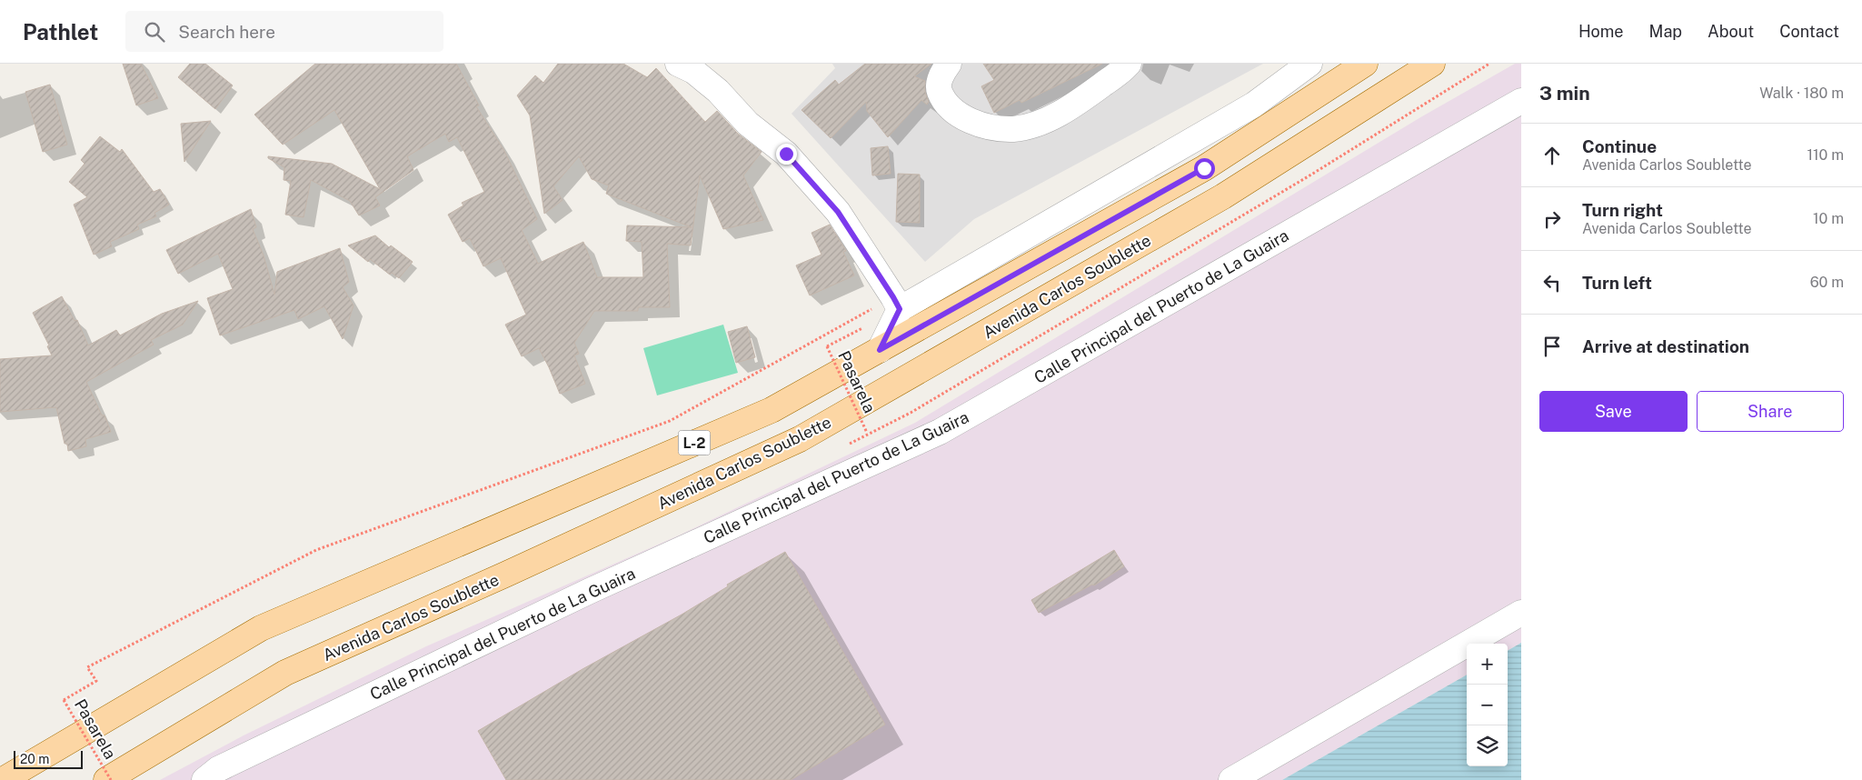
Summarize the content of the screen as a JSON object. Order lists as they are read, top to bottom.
{
  "streets": {
    "main road": ["Avenida Carlos Soublette", "L-2"],
    "street": ["Calle Principal del Puerto de La Guaira"],
    "path": ["Pasarela"]
  },
  "scale_bar": "20 m",
  "page": {
    "header": "Pathlet",
    "search": "Search here",
    "nav": [
      "Home",
      "Map",
      "About",
      "Contact"
    ],
    "heading": ["3 min", "Walk · 180 m"],
    "list": [
      ["Continue", "Avenida Carlos Soublette", "110 m"],
      ["Turn right", "Avenida Carlos Soublette", "10 m"],
      ["Turn left", "60 m"],
      "Arrive at destination"
    ],
    "buttons": ["Save", "Share"],
    "map_buttons": ["+", "−"],
    "scale": "20 m"
  }
}
